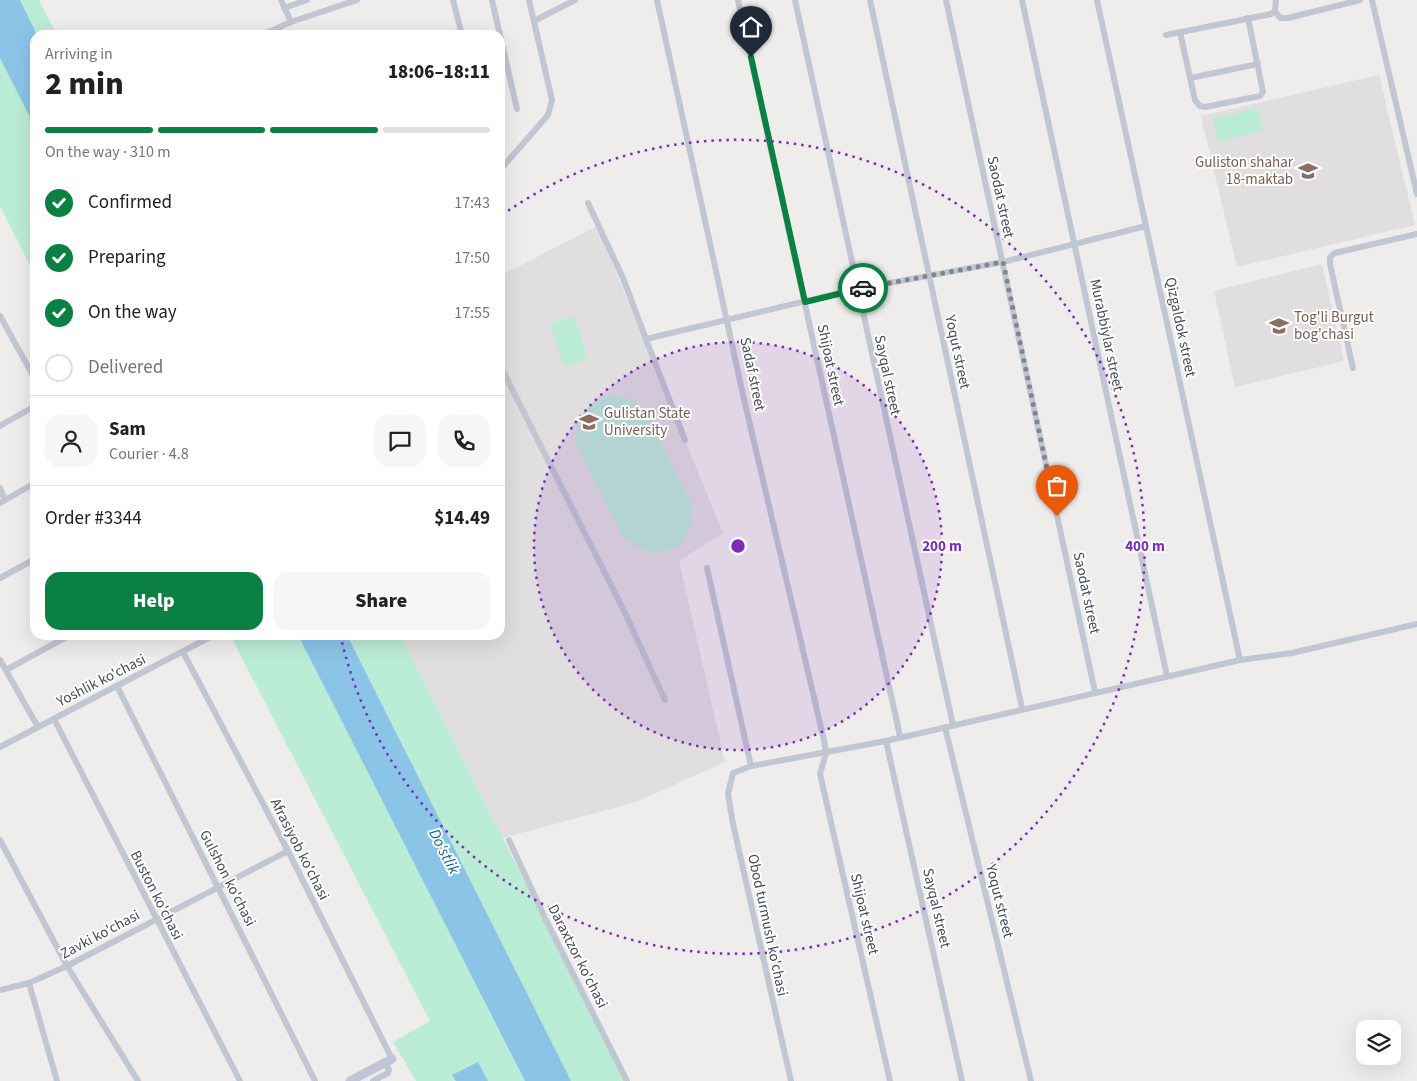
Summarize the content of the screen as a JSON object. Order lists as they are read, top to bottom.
{
  "streets": {
    "street": [
      "Saodat street",
      "Qizgaldok street",
      "Murabbiylar street",
      "Yoqut street",
      "Shijoat street",
      "Sadaf street",
      "Sayqal street",
      "Yoshlik ko'chasi",
      "Afrasiyob ko'chasi",
      "Gulshon ko'chasi",
      "Buston ko'chasi",
      "Obod turmush ko'chasi",
      "Zavki ko'chasi",
      "Daraxtzor ko'chasi"
    ]
  },
  "crossings": [
    ["Shijoat street", "Sadaf street"],
    ["Yoshlik ko'chasi", "Afrasiyob ko'chasi"],
    ["Yoshlik ko'chasi", "Gulshon ko'chasi"],
    ["Yoshlik ko'chasi", "Buston ko'chasi"],
    ["Afrasiyob ko'chasi", "Zavki ko'chasi"],
    ["Gulshon ko'chasi", "Zavki ko'chasi"],
    ["Buston ko'chasi", "Zavki ko'chasi"]
  ],
  "water": ["Do'stlik"],
  "places": {
    "school or university": ["Guliston shahar 18-maktab", "Tog'li Burgut bog'chasi", "Gulistan State University"]
  },
  "page": {
    "heading": ["2 min", "Arriving in", "18:06–18:11"],
    "panel": [
      "Sam",
      "Courier · 4.8",
      "Order #3344",
      "$14.49"
    ],
    "bar": "On the way · 310 m",
    "list": [
      ["Confirmed", "17:43"],
      ["Preparing", "17:50"],
      ["On the way", "17:55"],
      "Delivered"
    ],
    "buttons": ["Help", "Share"]
  },
  "rings": ["200 m", "400 m"]
}
